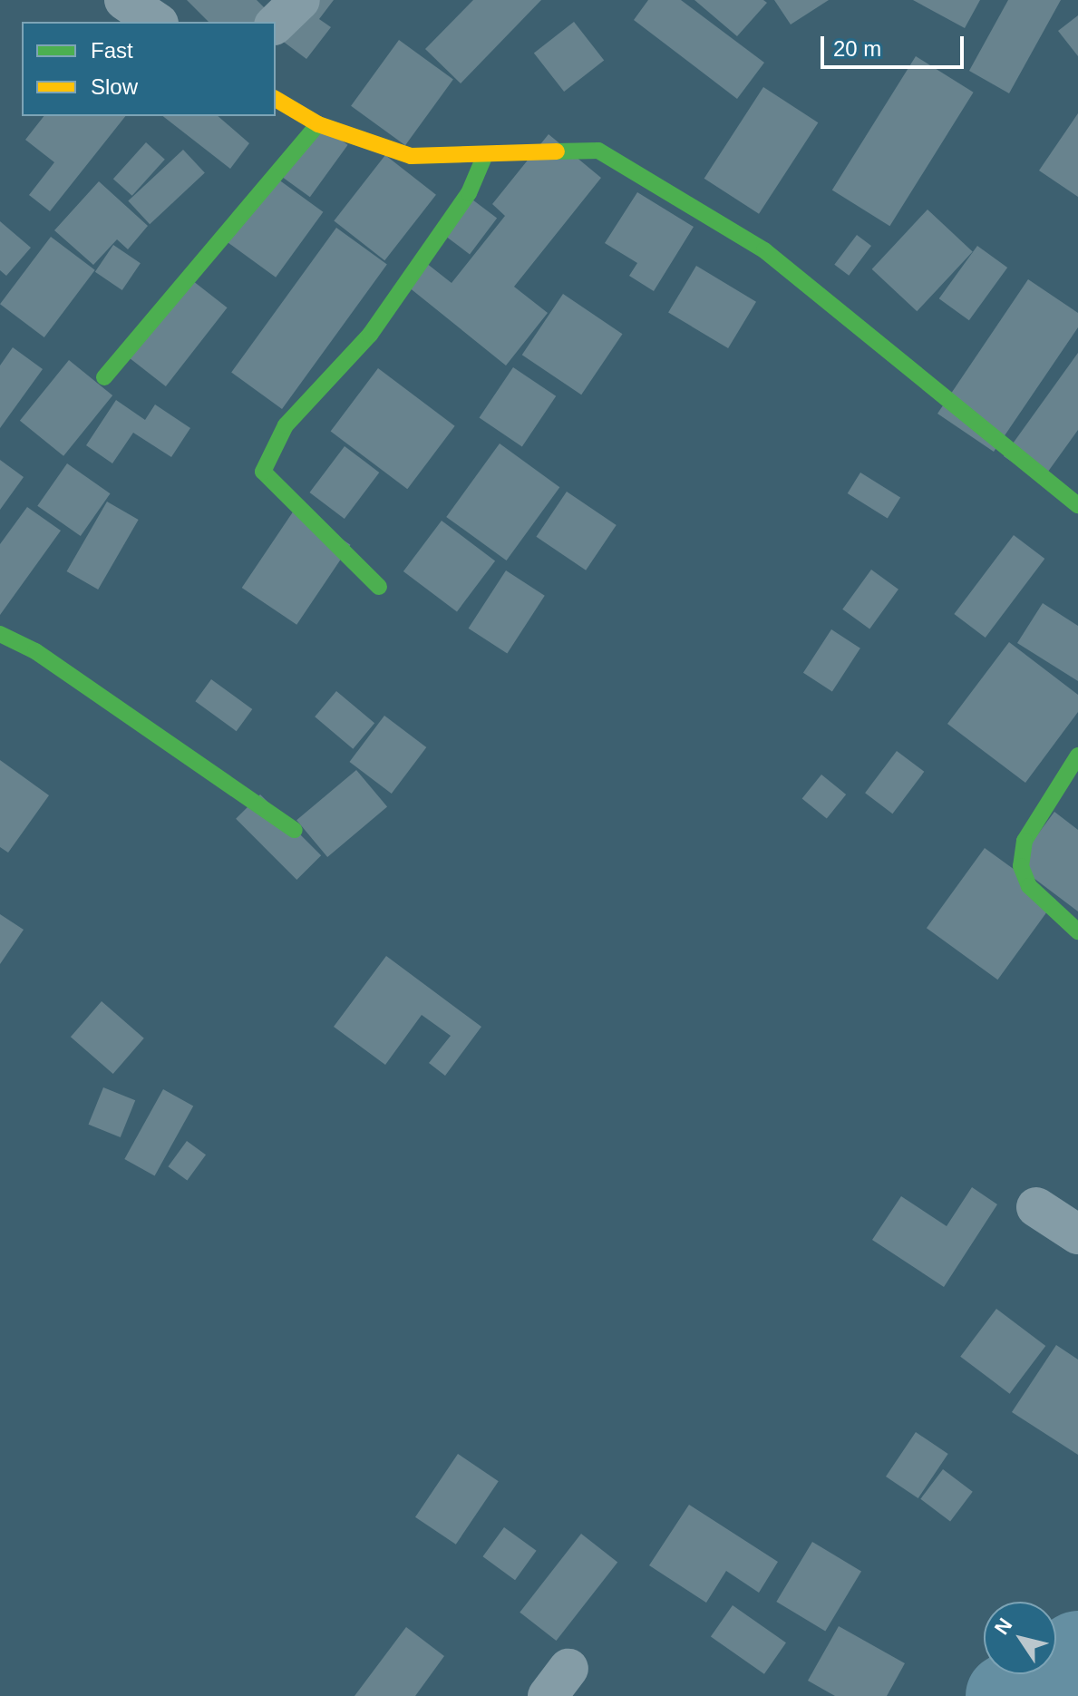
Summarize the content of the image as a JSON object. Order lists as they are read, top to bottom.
{
  "legend": ["Fast", "Slow"],
  "scale_bar": "20 m",
  "north": "top left"
}
